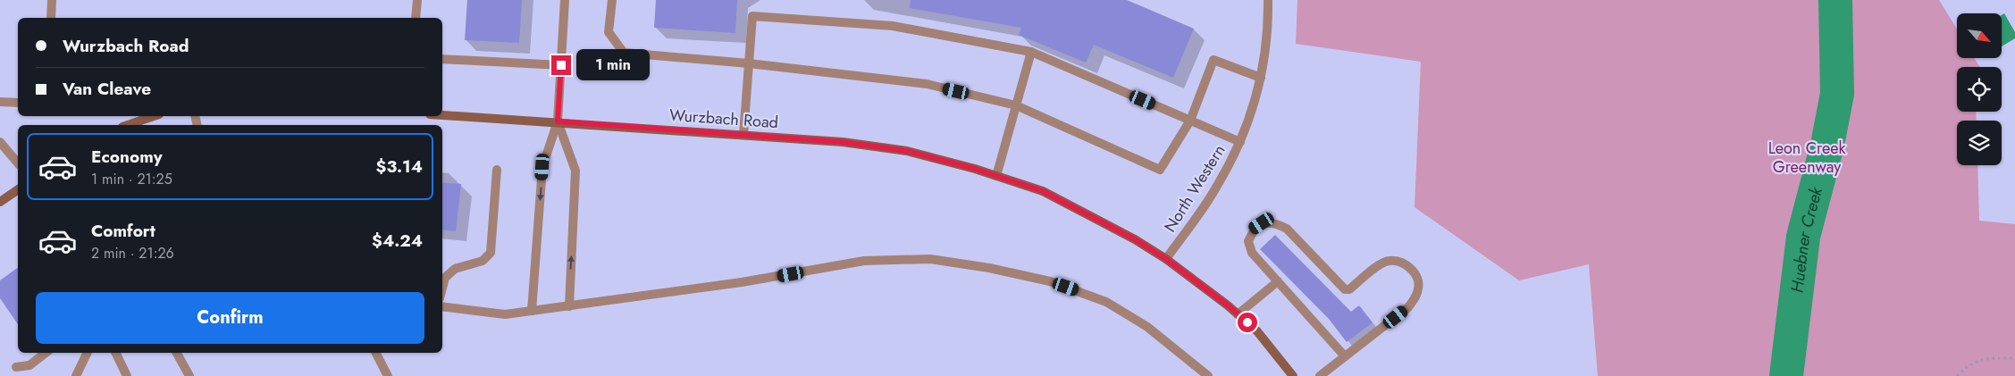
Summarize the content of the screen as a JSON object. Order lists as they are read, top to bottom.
{
  "streets": {
    "main road": ["Wurzbach Road"],
    "street": ["North Western"]
  },
  "crossings": [
    ["Wurzbach Road", "North Western"]
  ],
  "water": ["Huebner Creek"],
  "parks": ["Leon Creek Greenway"],
  "north": "bottom right",
  "page": {
    "banner": ["Wurzbach Road", "Van Cleave"],
    "bubble": "1 min",
    "list": [
      {
        "name": "Economy",
        "note": "1 min · 21:25",
        "value": "$3.14"
      },
      {
        "name": "Comfort",
        "note": "2 min · 21:26",
        "value": "$4.24"
      }
    ],
    "buttons": "Confirm"
  }
}
